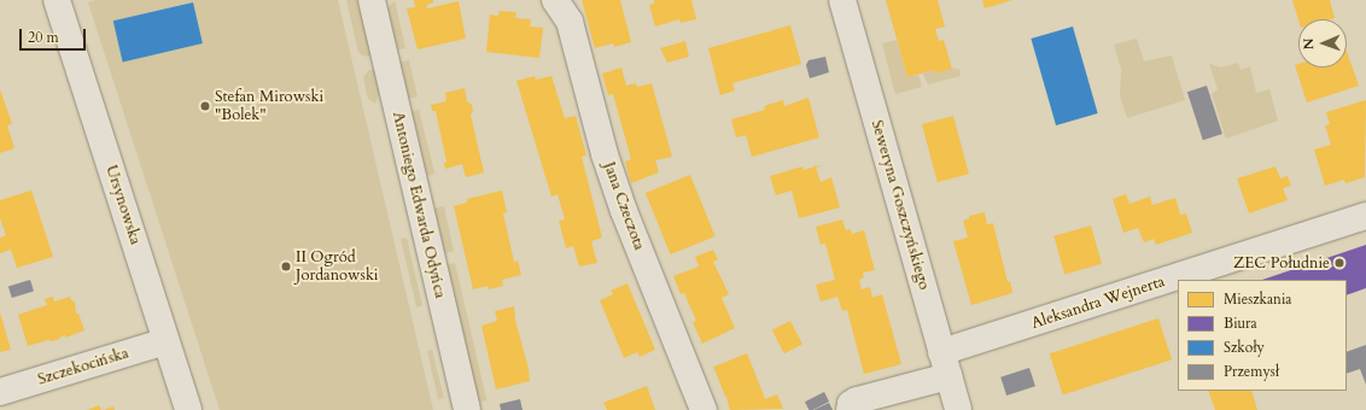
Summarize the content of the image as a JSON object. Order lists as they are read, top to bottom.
{
  "streets": {
    "street": [
      "Ursynowska",
      "Antoniego Edwarda Odyńca",
      "Seweryna Goszczyńskiego",
      "Jana Czeczota",
      "Aleksandra Wejnerta",
      "Szczekocińska"
    ]
  },
  "crossings": [
    ["Ursynowska", "Szczekocińska"],
    ["Seweryna Goszczyńskiego", "Aleksandra Wejnerta"]
  ],
  "places": ["Stefan Mirowski \"Bolek\"", "ZEC Południe", "II Ogród Jordanowski"],
  "legend": [
    "Mieszkania",
    "Biura",
    "Szkoły",
    "Przemysł"
  ],
  "scale_bar": "20 m",
  "north": "left"
}
